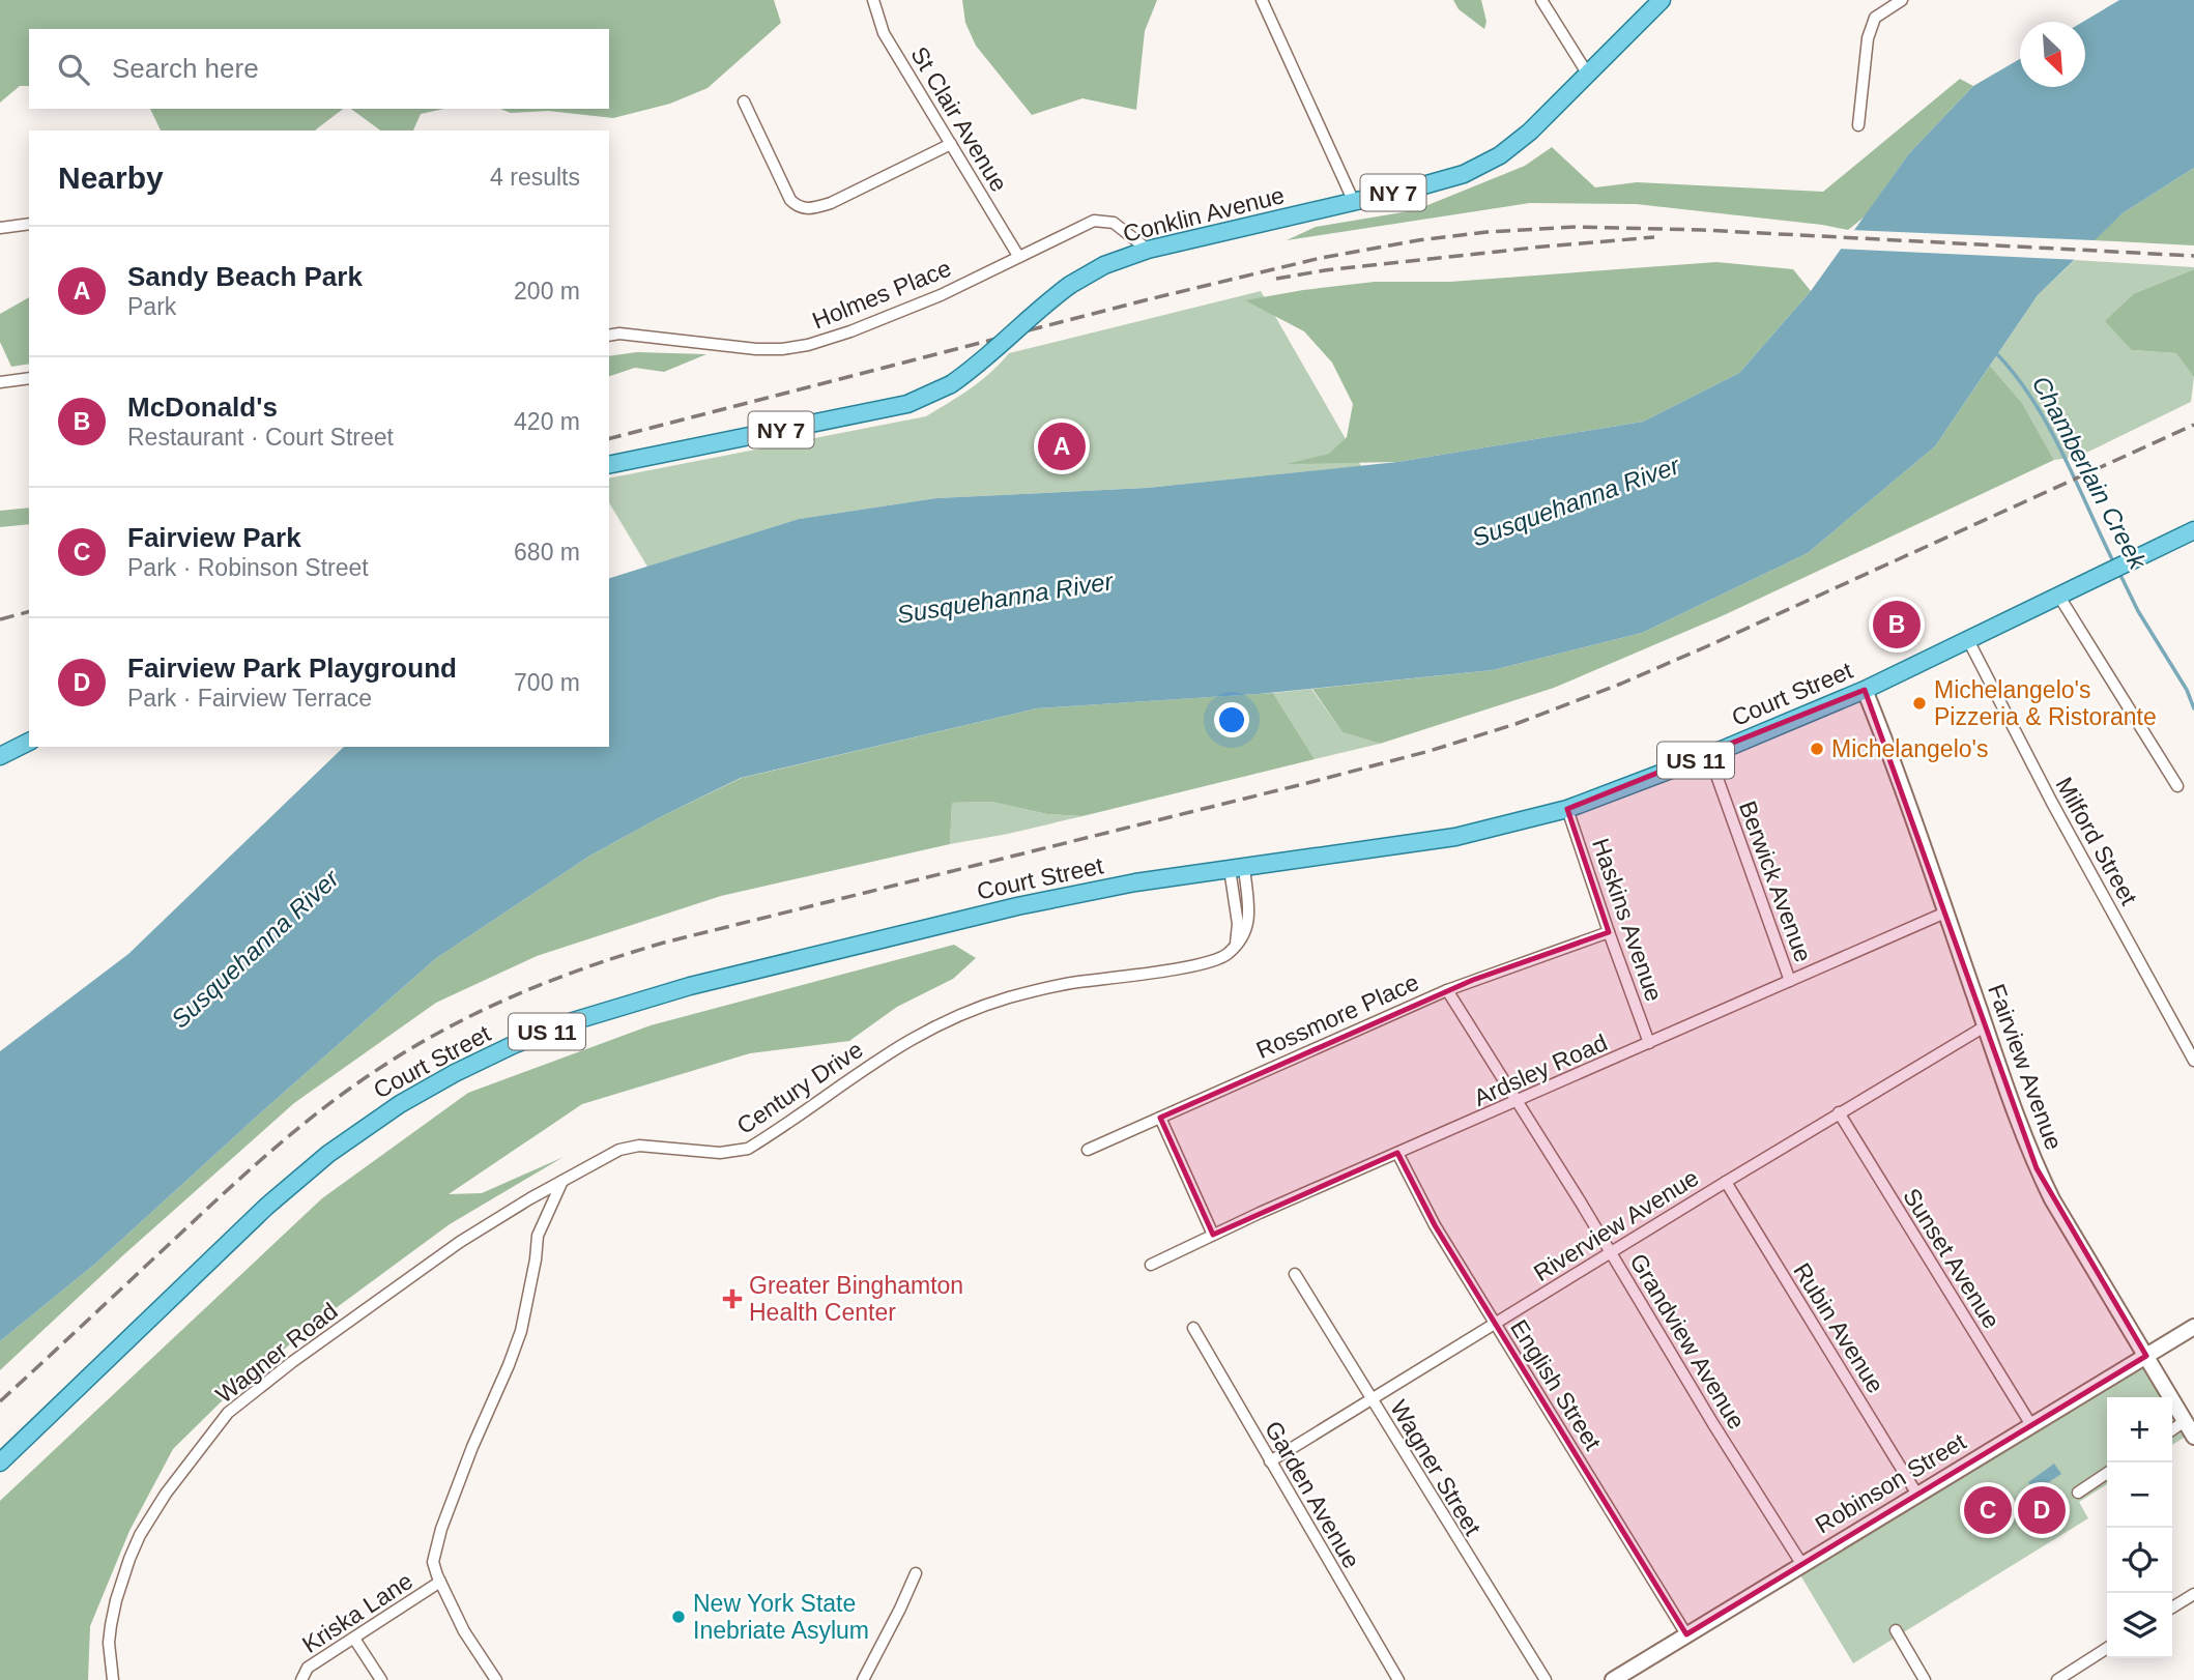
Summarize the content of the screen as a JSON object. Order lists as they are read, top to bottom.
{
  "streets": {
    "main road": [
      "NY 7",
      "Conklin Avenue",
      "Court Street",
      "US 11"
    ],
    "street": [
      "St Clair Avenue",
      "Holmes Place",
      "Milford Street",
      "Berwick Avenue",
      "Haskins Avenue",
      "Rossmore Place",
      "Fairview Avenue",
      "Ardsley Road",
      "Century Drive",
      "Riverview Avenue",
      "Sunset Avenue",
      "Rubin Avenue",
      "Grandview Avenue",
      "Wagner Road",
      "English Street",
      "Wagner Street",
      "Robinson Street",
      "Garden Avenue",
      "Kriska Lane"
    ]
  },
  "crossings": [
    ["St Clair Avenue", "Holmes Place"],
    ["Conklin Avenue", "Holmes Place"],
    ["Court Street", "Milford Street"],
    ["Court Street", "Berwick Avenue"],
    ["Court Street", "Haskins Avenue"],
    ["Court Street", "Fairview Avenue"],
    ["Court Street", "Century Drive"],
    ["Berwick Avenue", "Ardsley Road"],
    ["Haskins Avenue", "Rossmore Place"],
    ["Haskins Avenue", "Ardsley Road"],
    ["Rossmore Place", "Grandview Avenue"],
    ["Fairview Avenue", "Ardsley Road"],
    ["Fairview Avenue", "Riverview Avenue"],
    ["Fairview Avenue", "Robinson Street"],
    ["Ardsley Road", "Grandview Avenue"],
    ["Ardsley Road", "English Street"],
    ["Century Drive", "Wagner Road"],
    ["Riverview Avenue", "Sunset Avenue"],
    ["Riverview Avenue", "Rubin Avenue"],
    ["Riverview Avenue", "Grandview Avenue"],
    ["Riverview Avenue", "English Street"],
    ["Riverview Avenue", "Wagner Street"],
    ["Riverview Avenue", "Garden Avenue"],
    ["Sunset Avenue", "Robinson Street"],
    ["Rubin Avenue", "Robinson Street"],
    ["Grandview Avenue", "Robinson Street"],
    ["English Street", "Robinson Street"]
  ],
  "water": ["Chamberlain Creek", "Susquehanna River"],
  "places": {
    "other": ["Michelangelo's Pizzeria & Ristorante", "Michelangelo's", "New York State Inebriate Asylum"],
    "health": ["Greater Binghamton Health Center"]
  },
  "north": "bottom right",
  "page": {
    "search": "Search here",
    "heading": ["Nearby", "4 results"],
    "list": [
      {
        "mark": "A",
        "name": "Sandy Beach Park",
        "note": "Park",
        "value": "200 m"
      },
      {
        "mark": "B",
        "name": "McDonald's",
        "note": "Restaurant · Court Street",
        "value": "420 m"
      },
      {
        "mark": "C",
        "name": "Fairview Park",
        "note": "Park · Robinson Street",
        "value": "680 m"
      },
      {
        "mark": "D",
        "name": "Fairview Park Playground",
        "note": "Park · Fairview Terrace",
        "value": "700 m"
      }
    ],
    "pins": [
      "A",
      "B",
      "C",
      "D"
    ],
    "map_buttons": ["+", "−"]
  }
}
